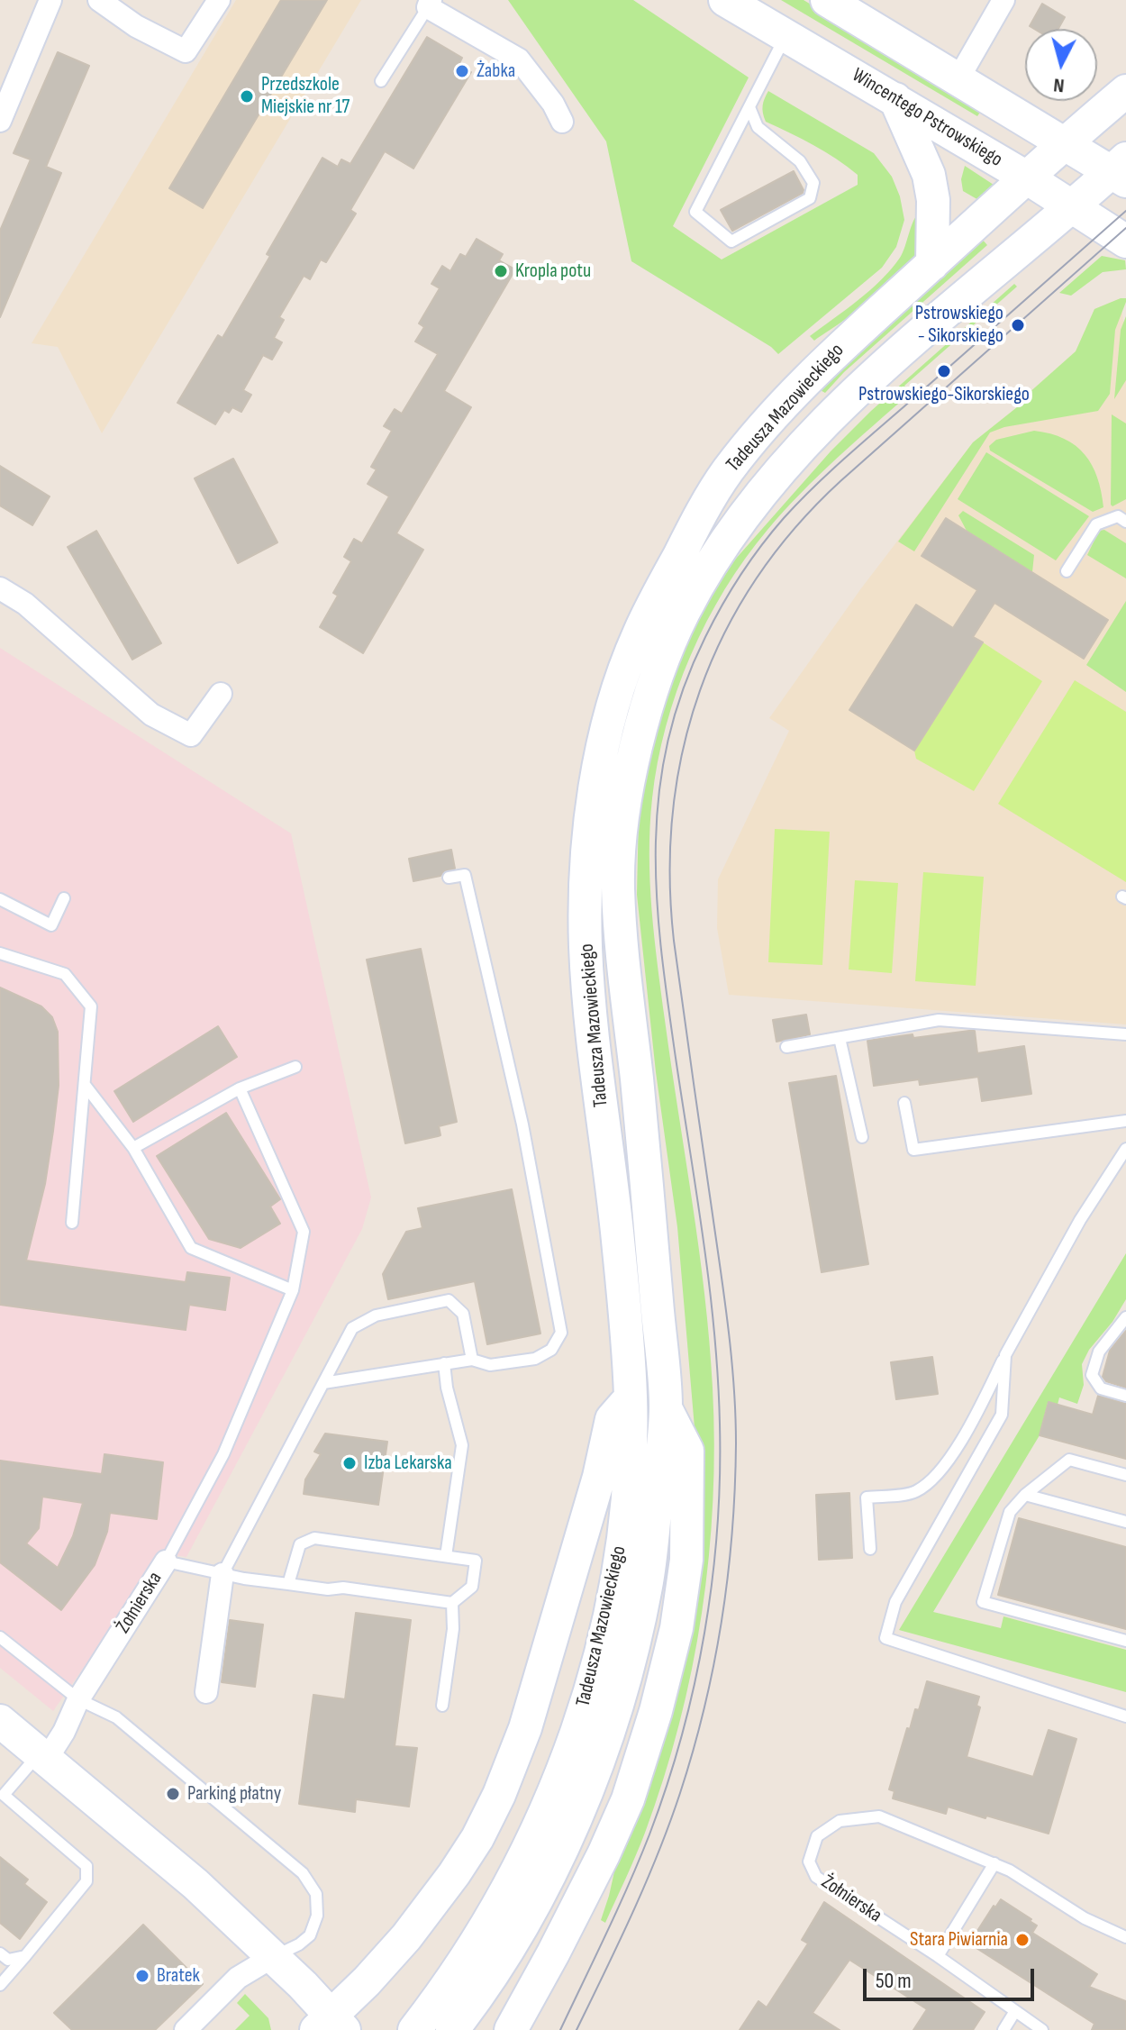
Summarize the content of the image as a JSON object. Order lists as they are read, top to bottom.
{
  "streets": {
    "street": ["Wincentego Pstrowskiego", "Tadeusza Mazowieckiego", "Żołnierska"]
  },
  "crossings": [
    ["Wincentego Pstrowskiego", "Tadeusza Mazowieckiego"]
  ],
  "places": [
    "Żabka",
    "Przedszkole Miejskie nr 17",
    "Kropla potu",
    "Pstrowskiego - Sikorskiego",
    "Pstrowskiego-Sikorskiego",
    "Izba Lekarska",
    "Parking płatny",
    "Stara Piwiarnia",
    "Bratek"
  ],
  "scale_bar": "50 m",
  "north": "bottom"
}
